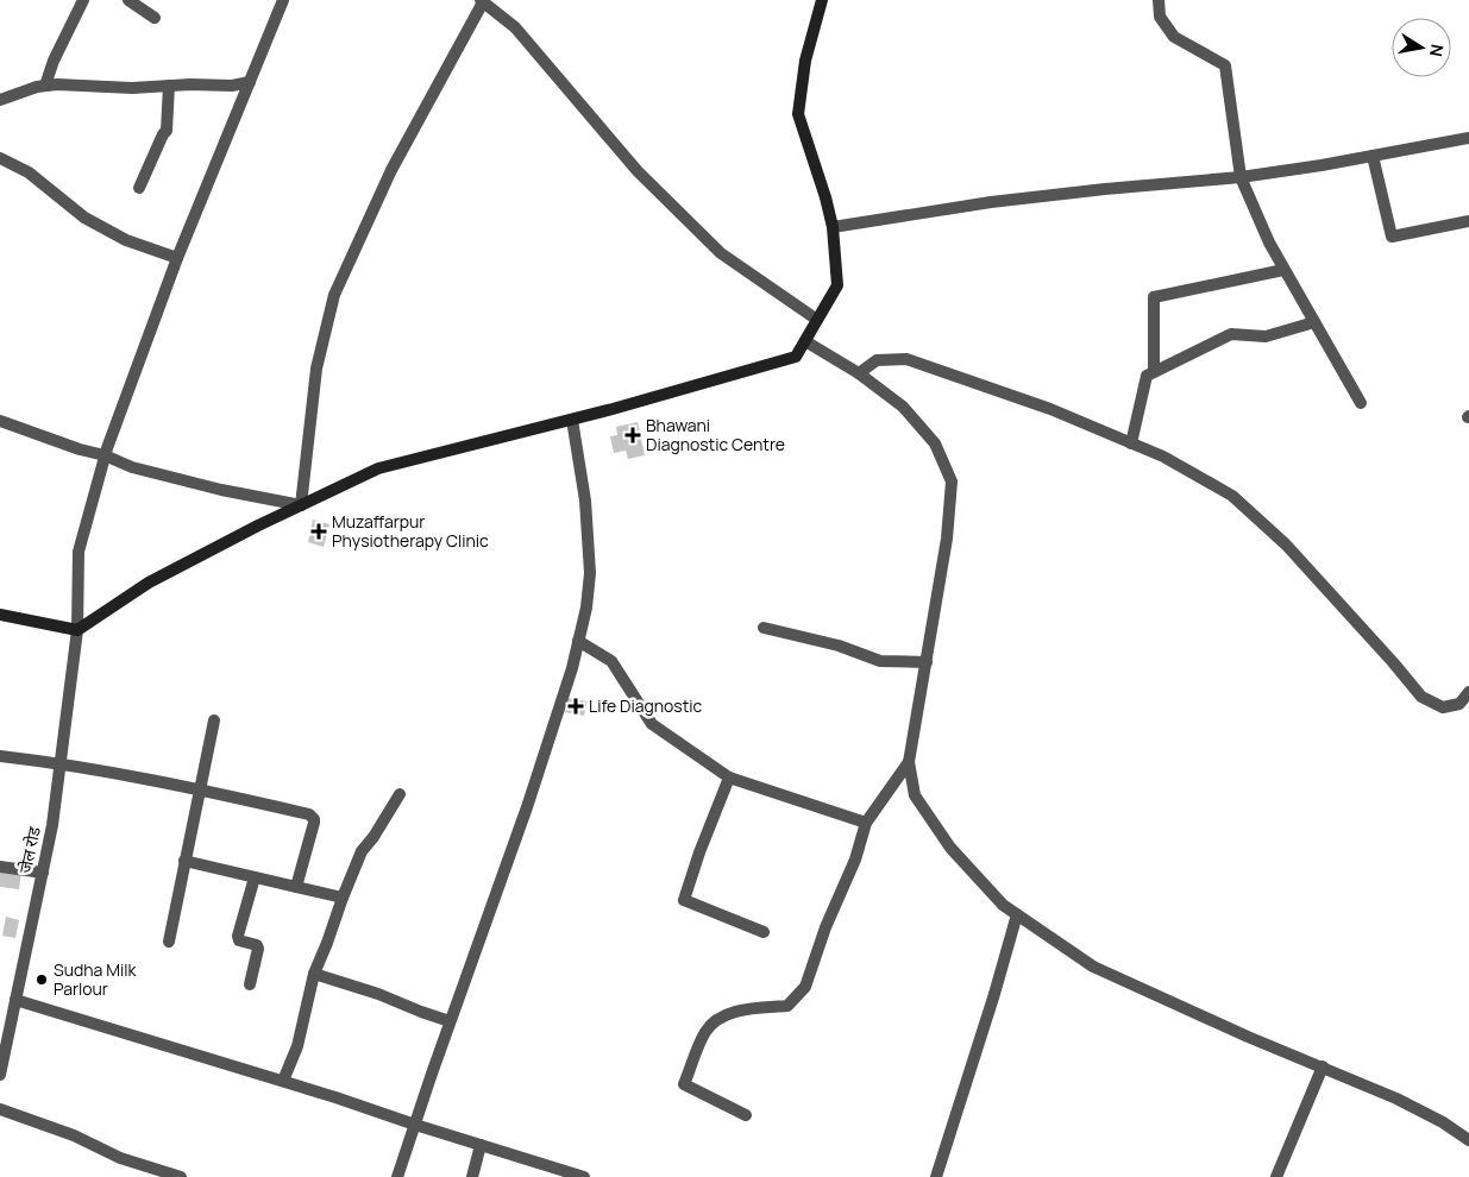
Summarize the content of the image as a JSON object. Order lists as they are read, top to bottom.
{
  "streets": {
    "street": ["जेल रोड"]
  },
  "places": {
    "health": ["Bhawani Diagnostic Centre", "Muzaffarpur Physiotherapy Clinic", "Life Diagnostic"],
    "other": ["Sudha Milk Parlour"]
  },
  "north": "right"
}
